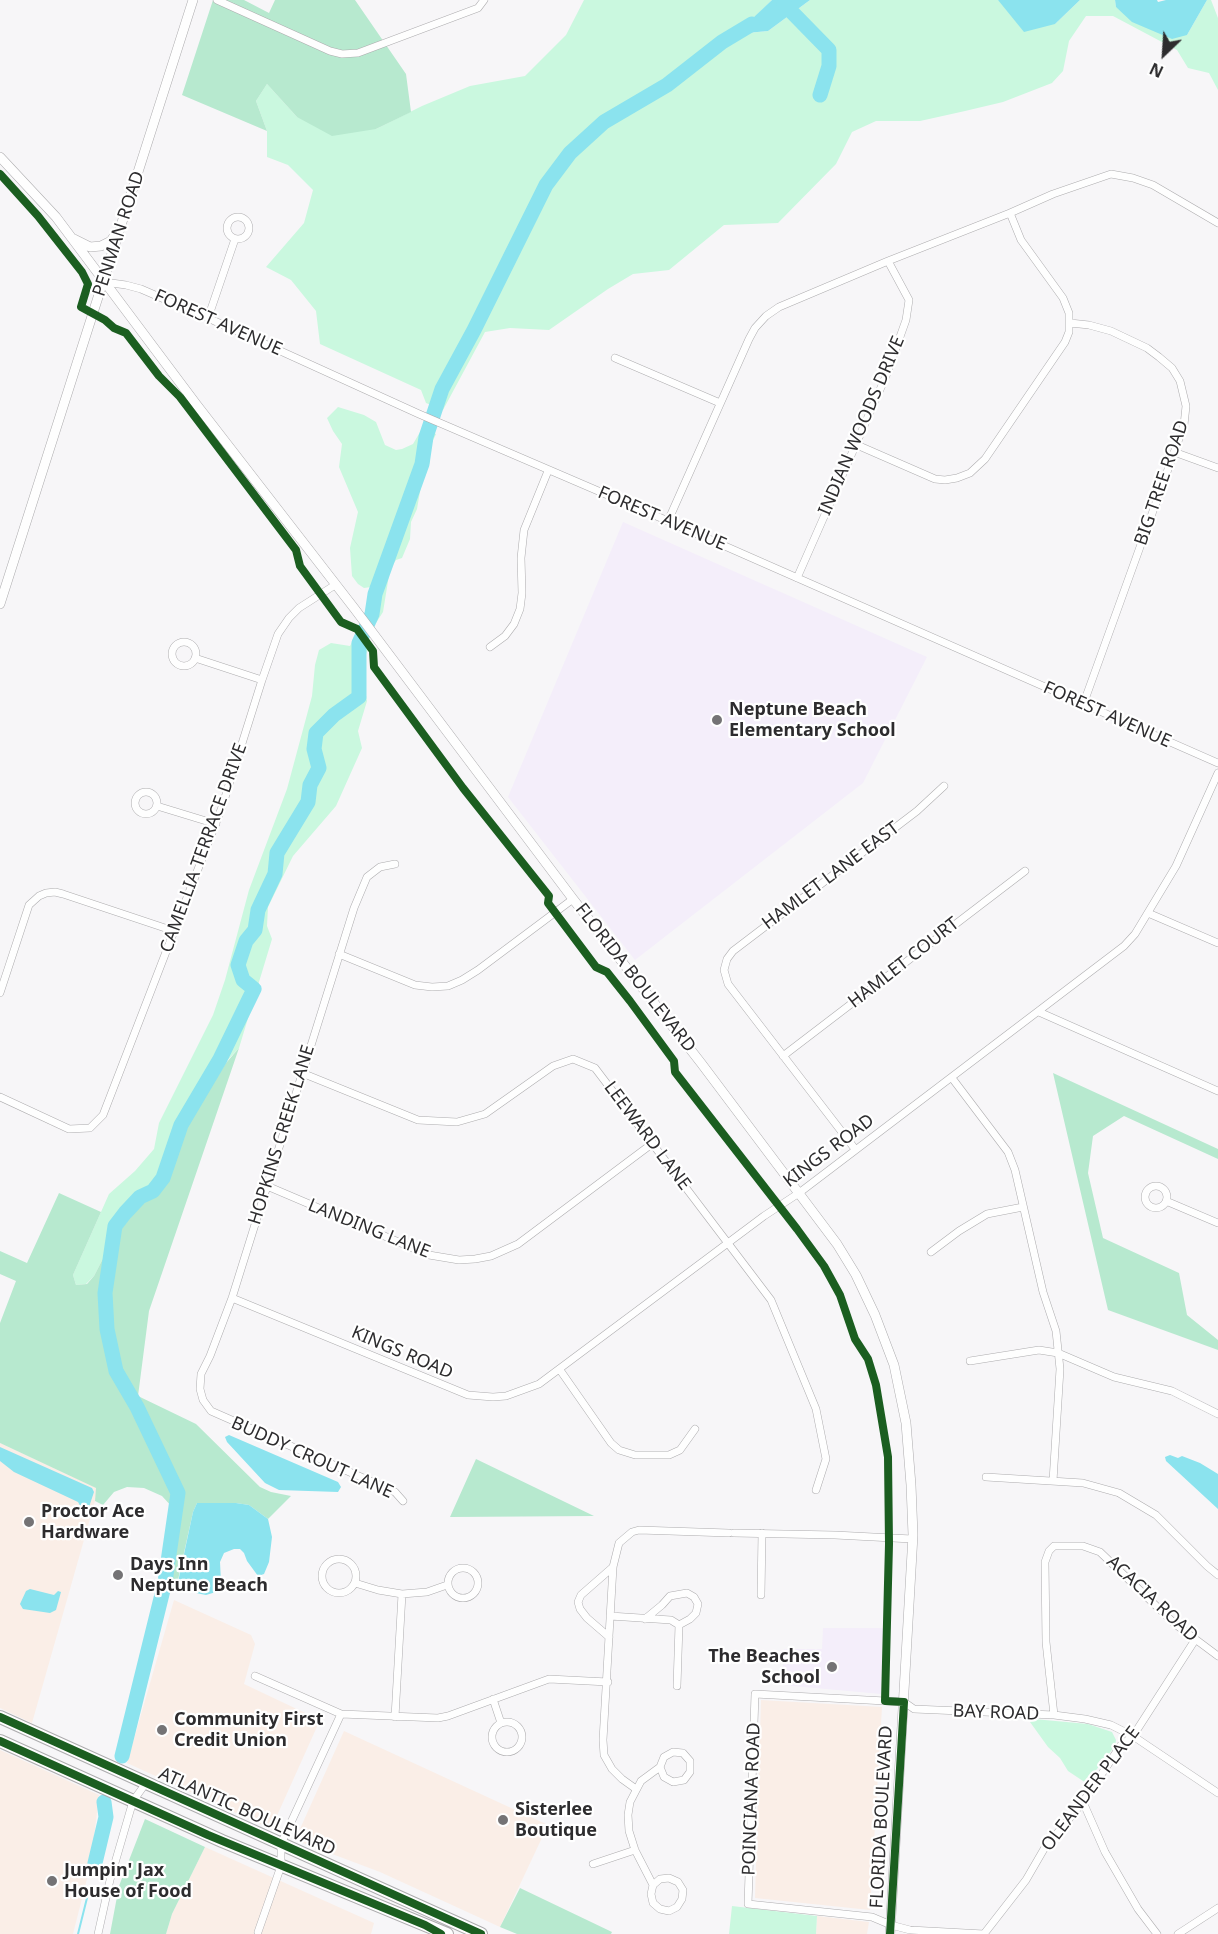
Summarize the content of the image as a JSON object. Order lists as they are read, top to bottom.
{
  "streets": {
    "highway": ["ATLANTIC BOULEVARD"],
    "street": [
      "PENMAN ROAD",
      "FOREST AVENUE",
      "INDIAN WOODS DRIVE",
      "BIG TREE ROAD",
      "CAMELLIA TERRACE DRIVE",
      "HAMLET LANE EAST",
      "HAMLET COURT",
      "FLORIDA BOULEVARD",
      "HOPKINS CREEK LANE",
      "LEEWARD LANE",
      "KINGS ROAD",
      "LANDING LANE",
      "BUDDY CROUT LANE",
      "ACACIA ROAD",
      "BAY ROAD",
      "OLEANDER PLACE",
      "POINCIANA ROAD"
    ]
  },
  "crossings": [
    ["PENMAN ROAD", "FOREST AVENUE"],
    ["PENMAN ROAD", "FLORIDA BOULEVARD"],
    ["FOREST AVENUE", "INDIAN WOODS DRIVE"],
    ["FOREST AVENUE", "BIG TREE ROAD"],
    ["FOREST AVENUE", "FLORIDA BOULEVARD"],
    ["CAMELLIA TERRACE DRIVE", "FLORIDA BOULEVARD"],
    ["HAMLET LANE EAST", "HAMLET COURT"],
    ["FLORIDA BOULEVARD", "KINGS ROAD"],
    ["FLORIDA BOULEVARD", "BAY ROAD"],
    ["FLORIDA BOULEVARD", "POINCIANA ROAD"],
    ["HOPKINS CREEK LANE", "LEEWARD LANE"],
    ["HOPKINS CREEK LANE", "KINGS ROAD"],
    ["HOPKINS CREEK LANE", "LANDING LANE"],
    ["HOPKINS CREEK LANE", "BUDDY CROUT LANE"],
    ["LEEWARD LANE", "KINGS ROAD"],
    ["LEEWARD LANE", "LANDING LANE"],
    ["ACACIA ROAD", "BAY ROAD"],
    ["ACACIA ROAD", "OLEANDER PLACE"],
    ["BAY ROAD", "OLEANDER PLACE"],
    ["BAY ROAD", "POINCIANA ROAD"]
  ],
  "places": [
    "Neptune Beach Elementary School",
    "Proctor Ace Hardware",
    "Days Inn Neptune Beach",
    "The Beaches School",
    "Community First Credit Union",
    "Sisterlee Boutique",
    "Jumpin' Jax House of Food"
  ],
  "north": "bottom left"
}
